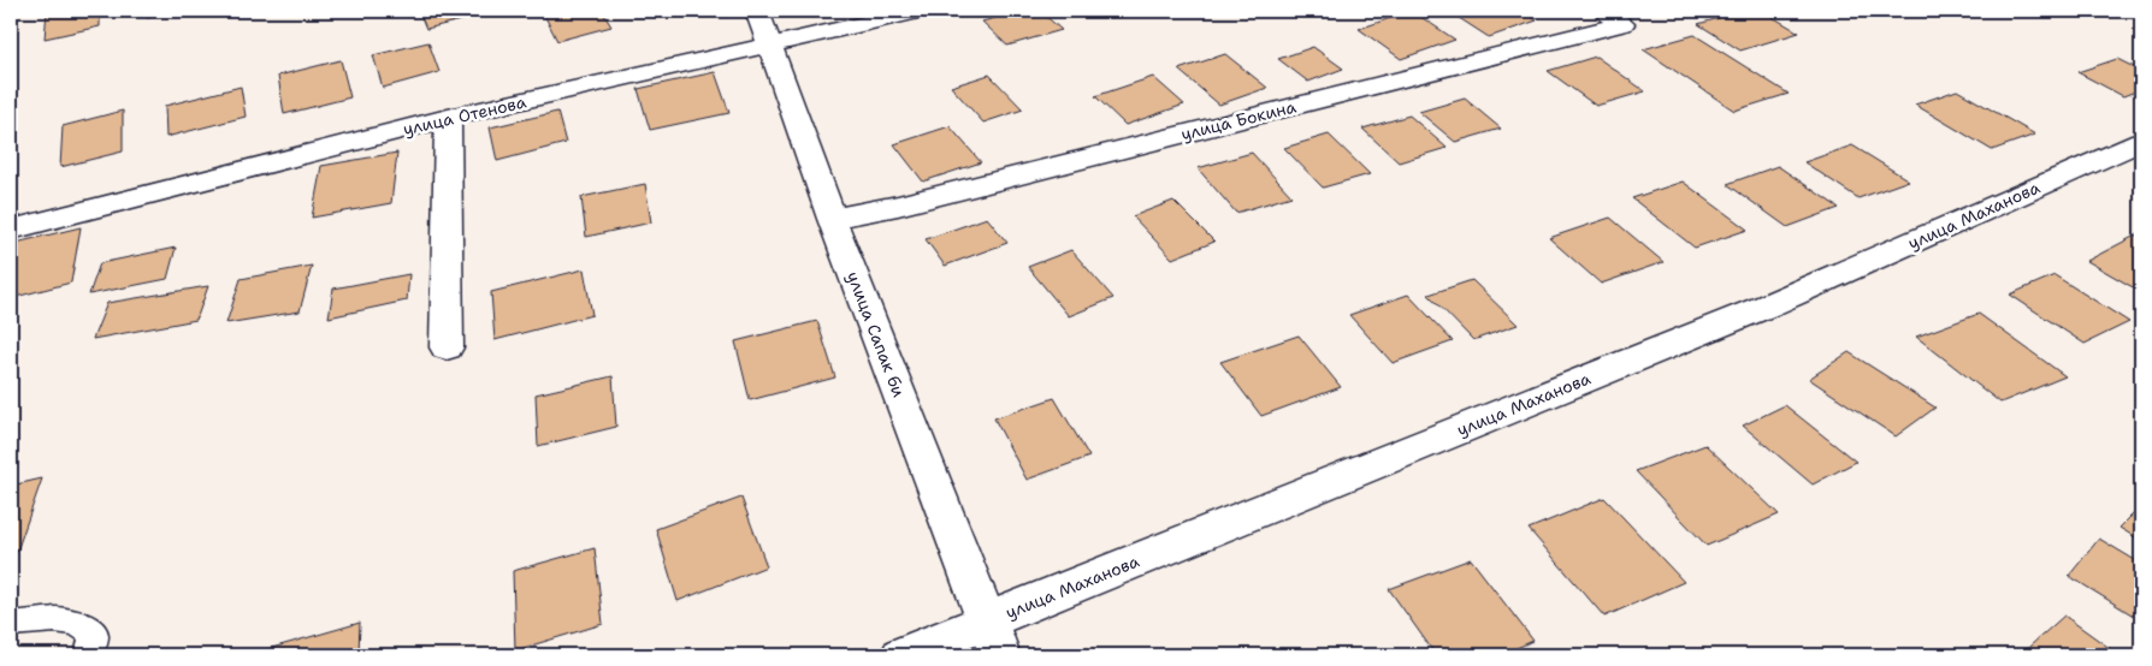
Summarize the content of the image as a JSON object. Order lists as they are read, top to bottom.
{
  "streets": {
    "street": [
      "улица Отенова",
      "улица Бокина",
      "улица Маханова",
      "улица Сапак би"
    ]
  },
  "crossings": [
    ["улица Отенова", "улица Сапак би"],
    ["улица Бокина", "улица Сапак би"],
    ["улица Маханова", "улица Сапак би"]
  ]
}
